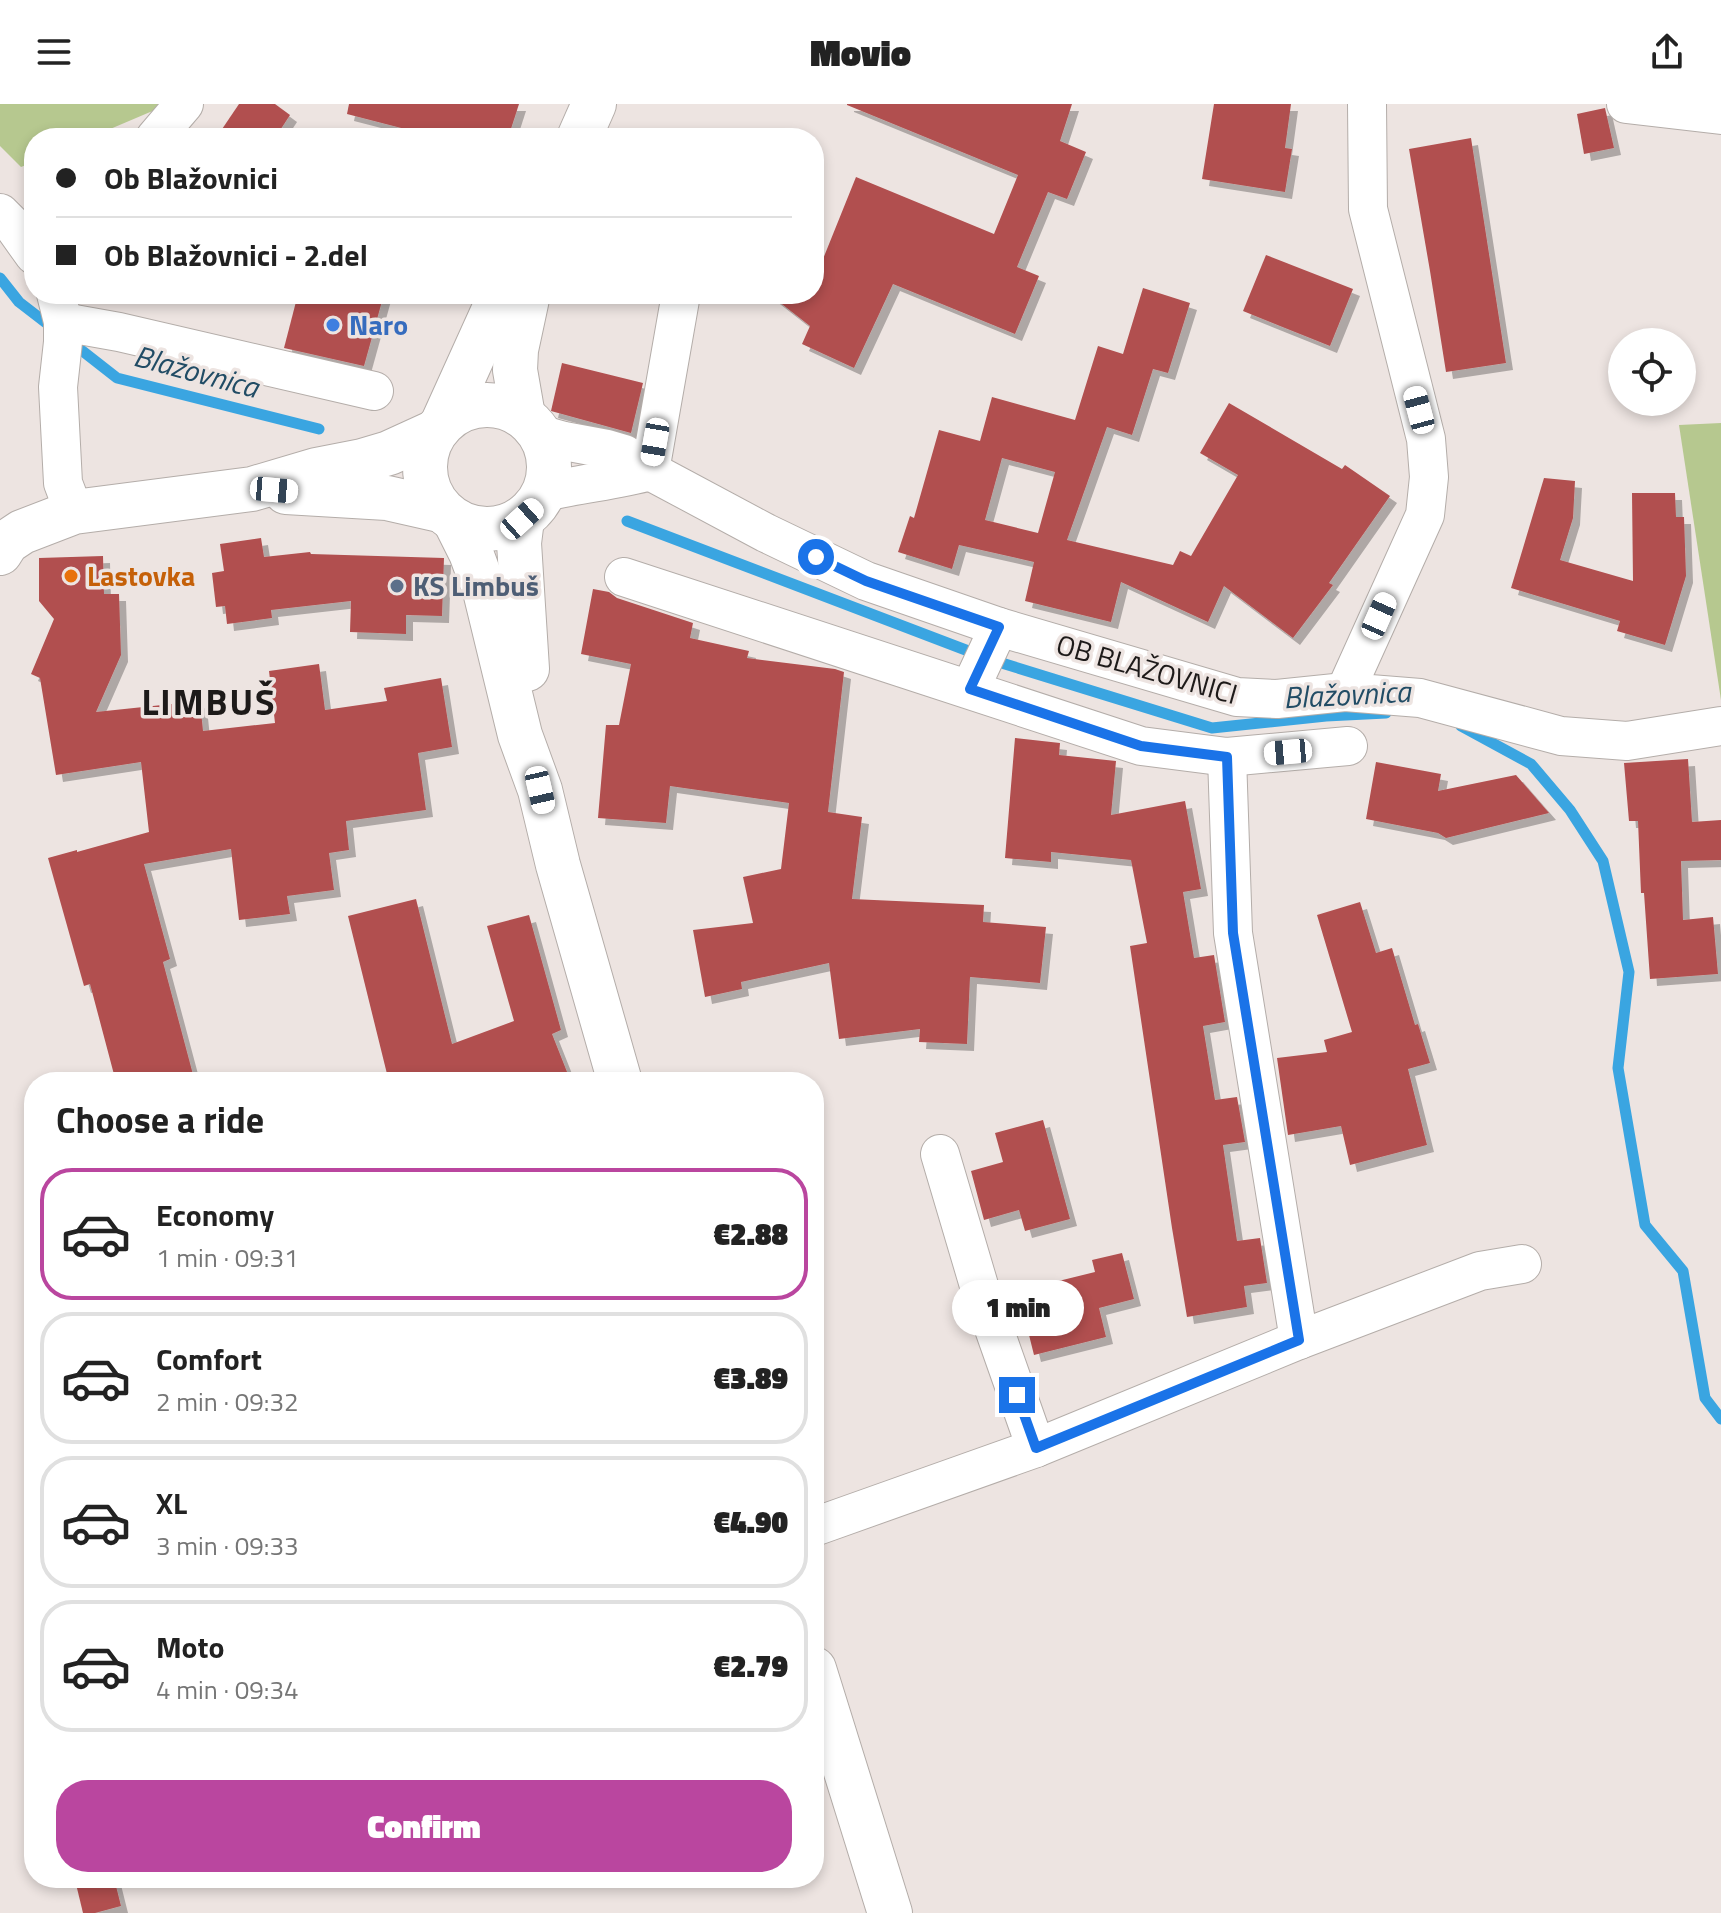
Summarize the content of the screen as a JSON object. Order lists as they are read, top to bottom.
{
  "streets": {
    "street": ["OB BLAŽOVNICI"]
  },
  "districts": ["LIMBUŠ"],
  "water": ["Blažovnica"],
  "places": ["Naro", "Lastovka", "KS Limbuš"],
  "page": {
    "header": "Movio",
    "banner": ["Ob Blažovnici", "Ob Blažovnici - 2.del"],
    "heading": "Choose a ride",
    "list": [
      {
        "name": "Economy",
        "note": "1 min · 09:31",
        "value": "€2.88"
      },
      {
        "name": "Comfort",
        "note": "2 min · 09:32",
        "value": "€3.89"
      },
      {
        "name": "XL",
        "note": "3 min · 09:33",
        "value": "€4.90"
      },
      {
        "name": "Moto",
        "note": "4 min · 09:34",
        "value": "€2.79"
      }
    ],
    "bubble": "1 min",
    "buttons": "Confirm"
  }
}
